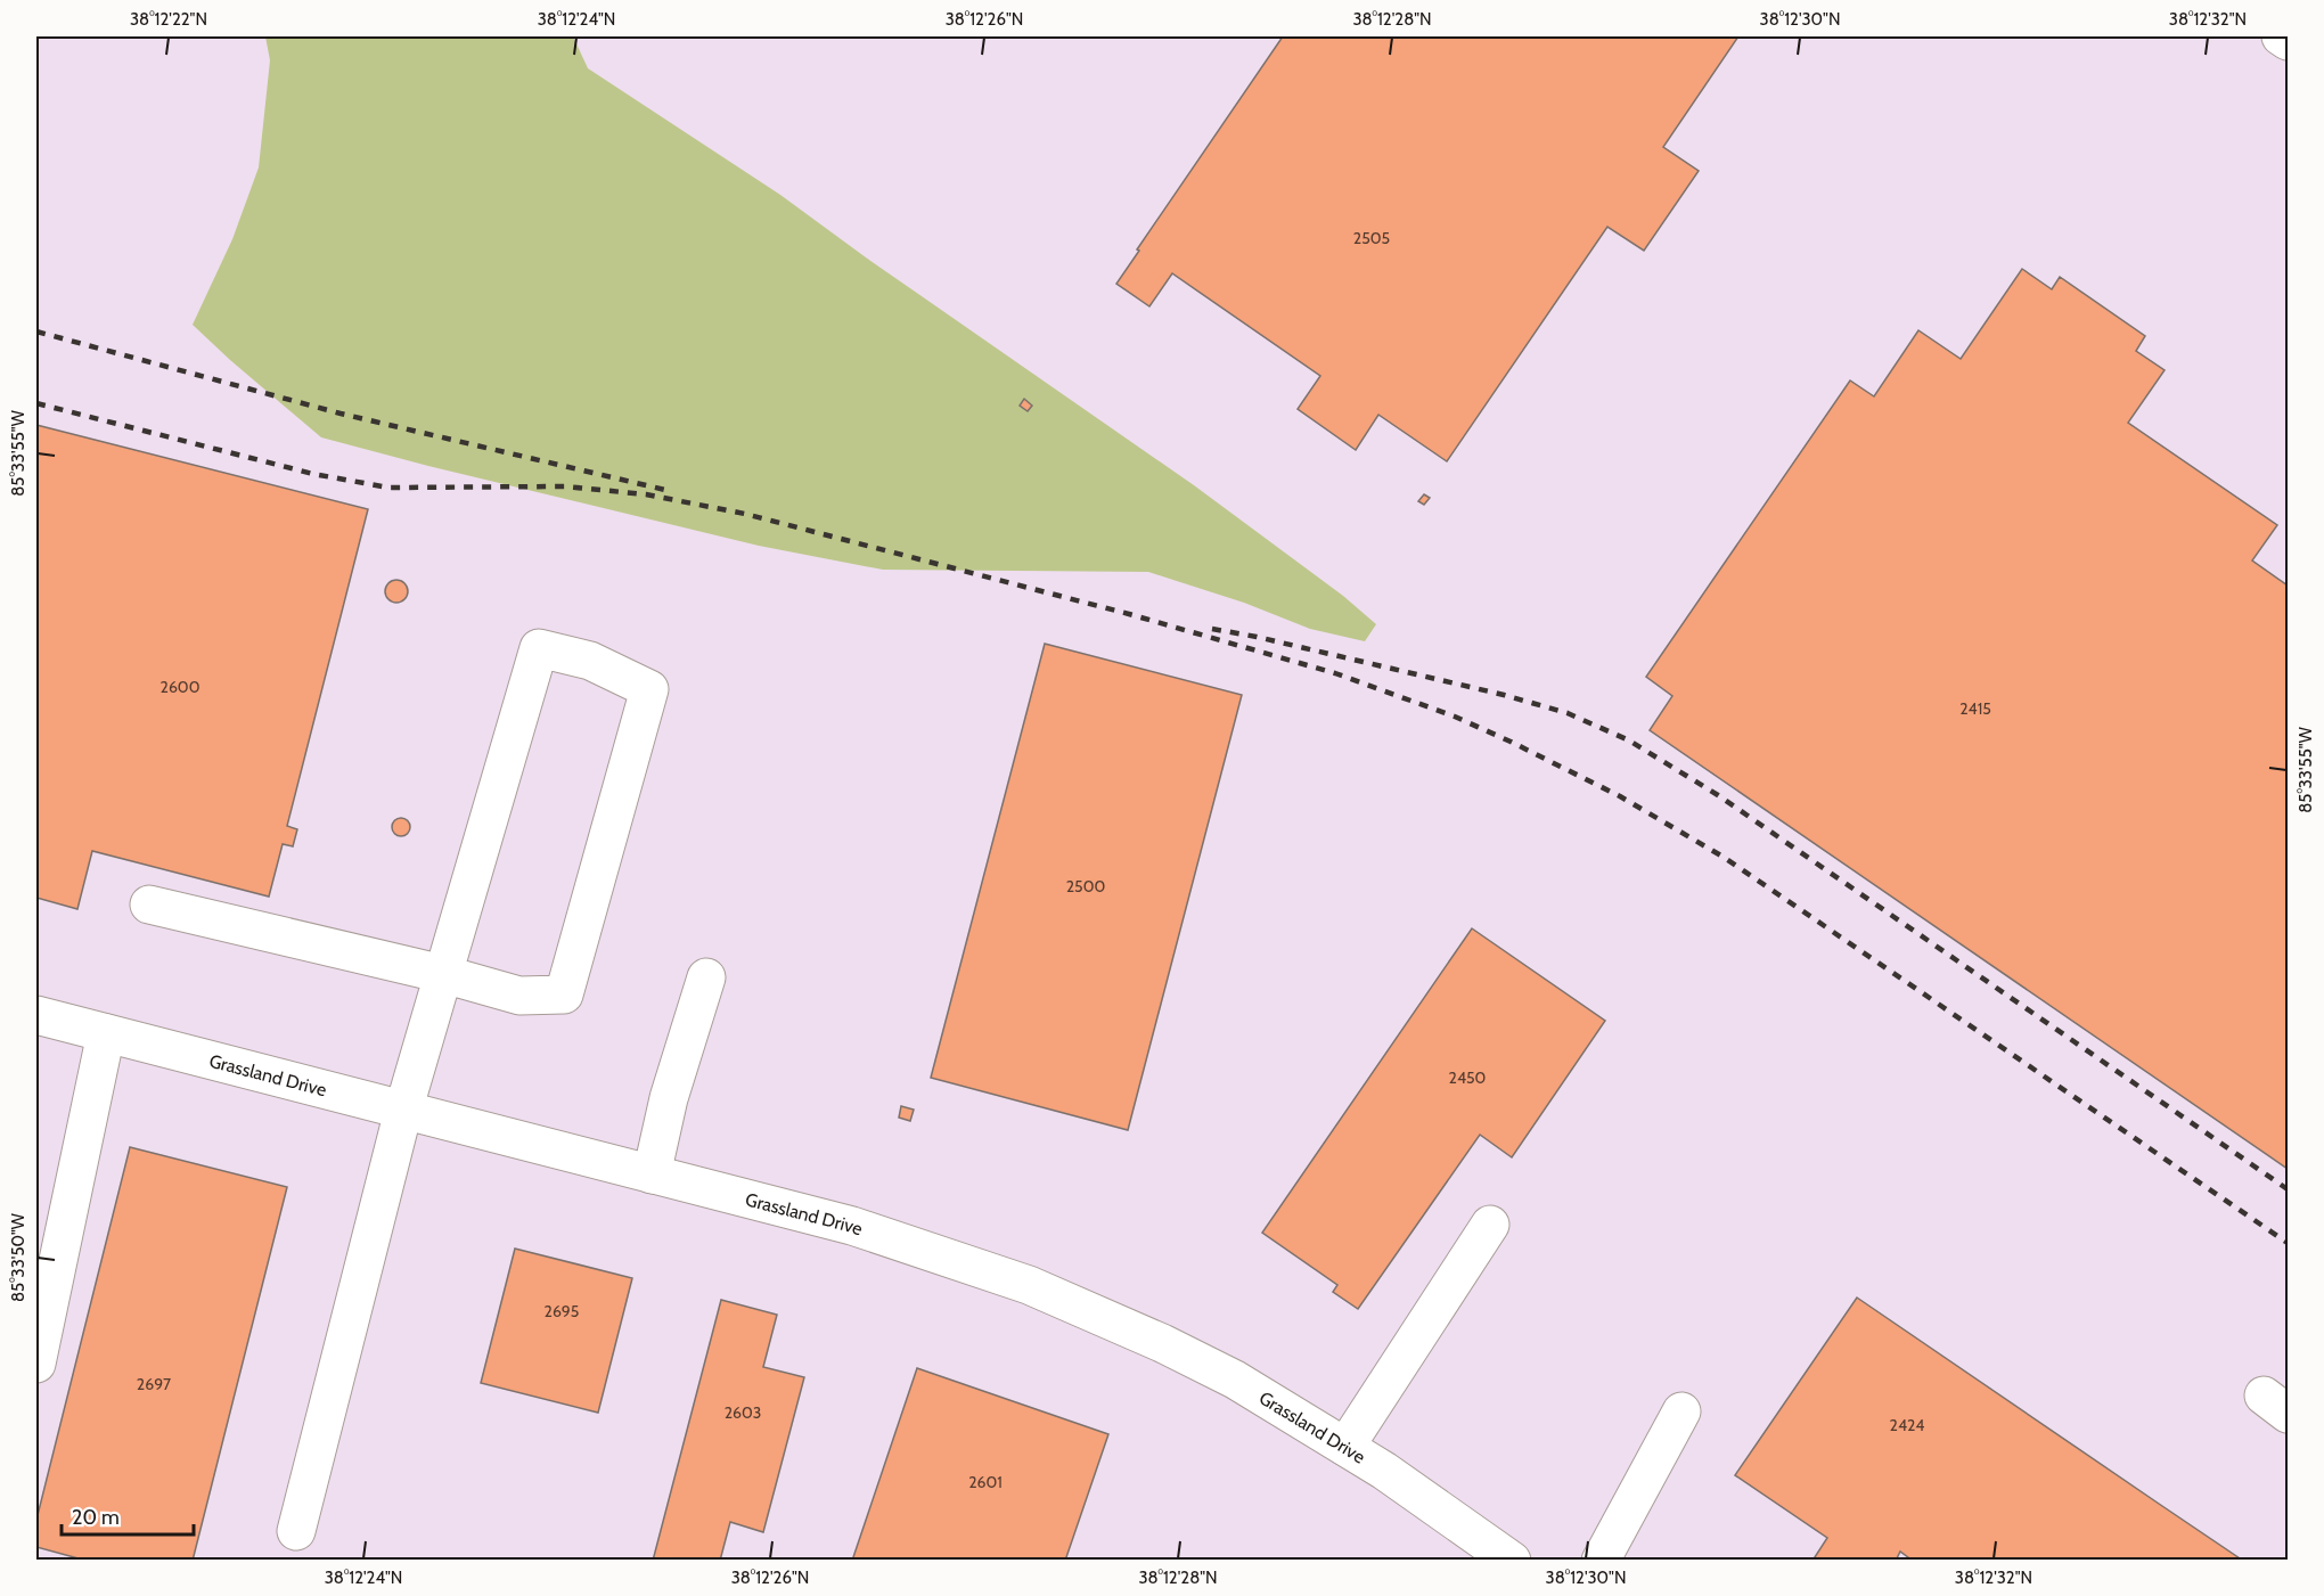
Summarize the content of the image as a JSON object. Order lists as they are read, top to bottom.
{
  "streets": {
    "street": ["Grassland Drive"]
  },
  "house_numbers": [
    "2505",
    "2600",
    "2415",
    "2500",
    "2450",
    "2695",
    "2697",
    "2603",
    "2424",
    "2601"
  ],
  "scale_bar": "20 m",
  "coordinates": [
    "38°12'22\"N",
    "38°12'24\"N",
    "38°12'26\"N",
    "38°12'28\"N",
    "38°12'30\"N",
    "38°12'32\"N",
    "85°33'55\"W",
    "85°33'50\"W"
  ]
}
